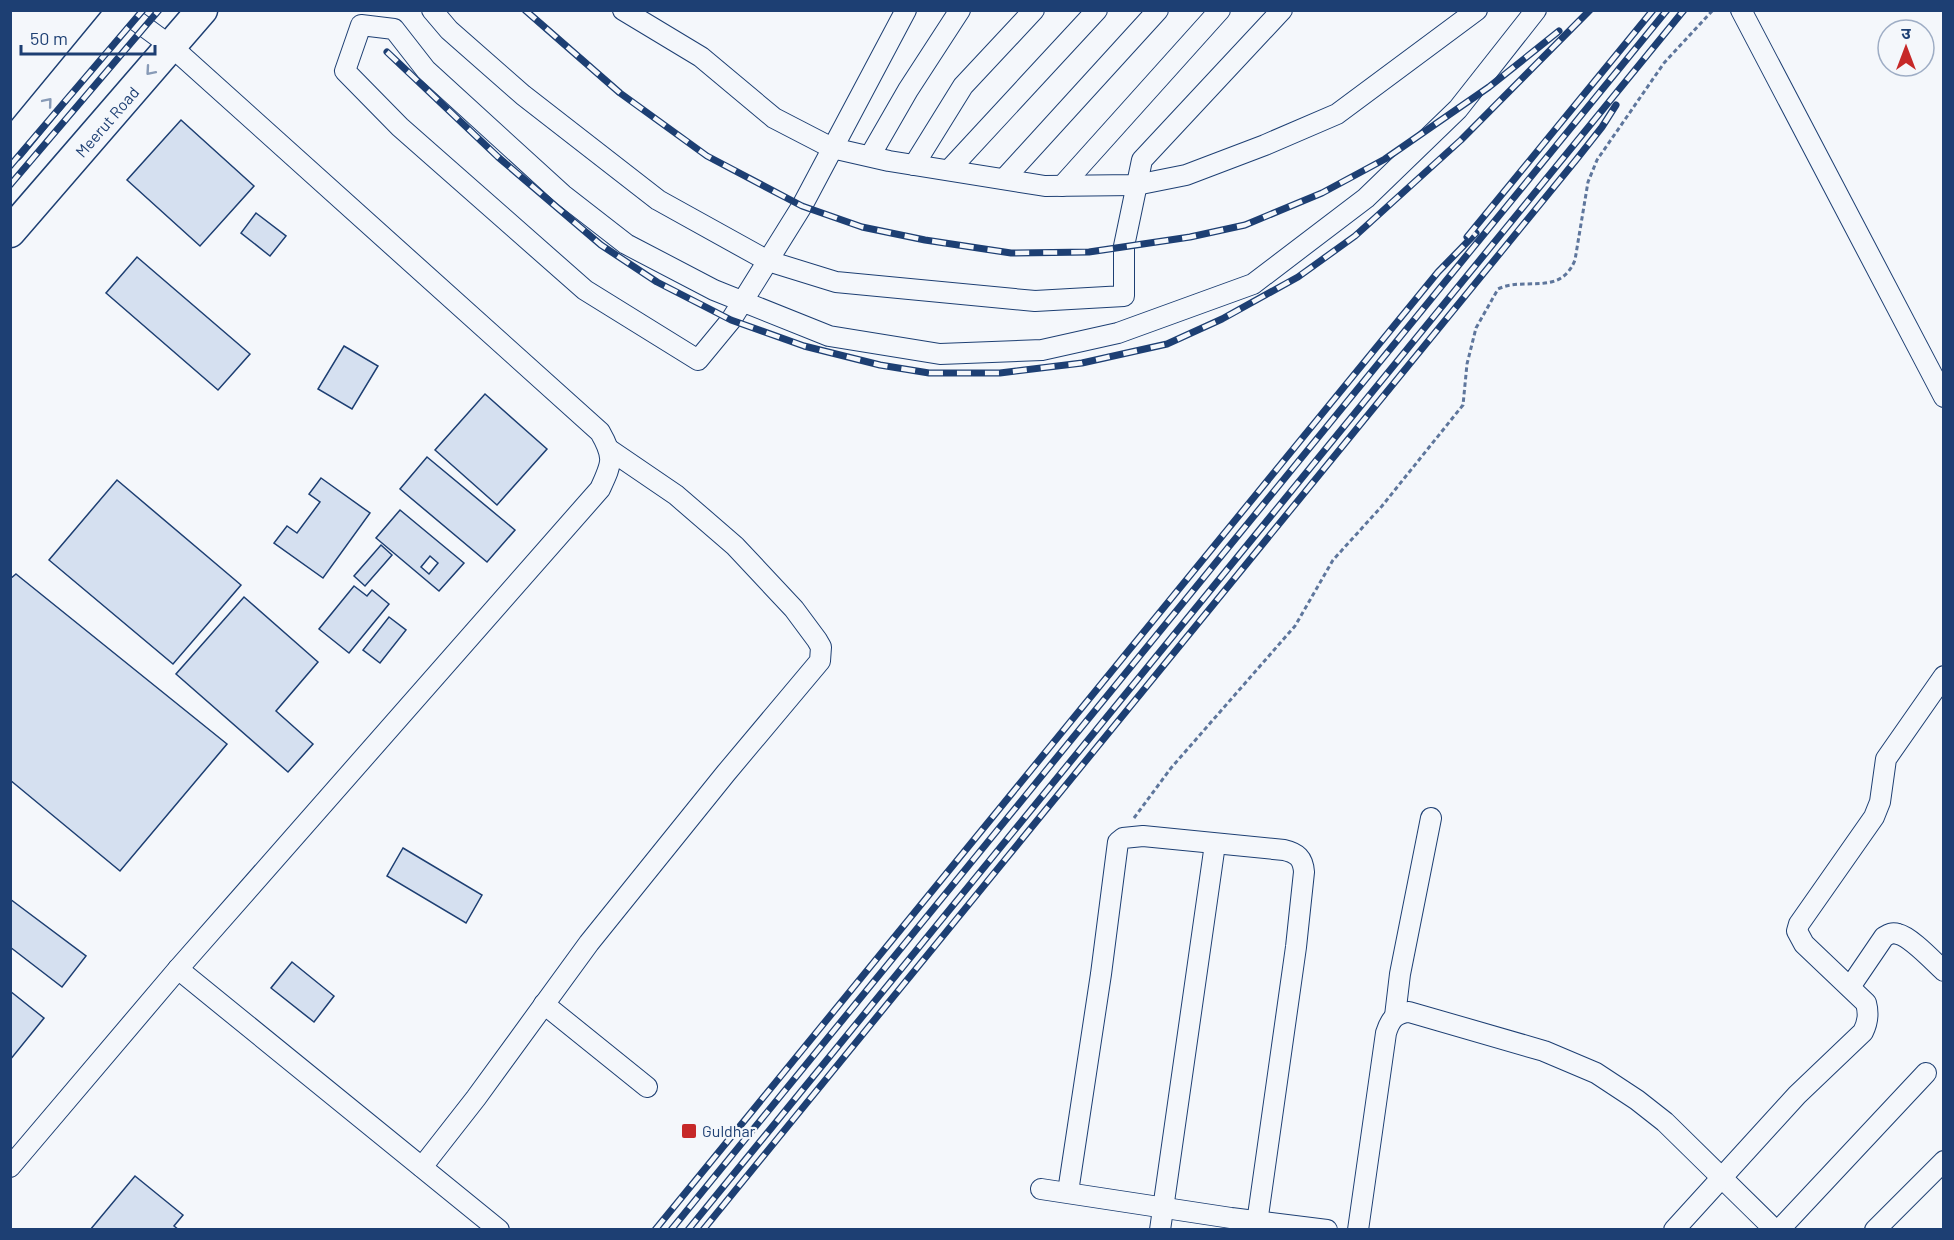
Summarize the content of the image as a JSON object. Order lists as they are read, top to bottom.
{
  "streets": {
    "highway": ["Meerut Road"]
  },
  "places": {
    "transit": ["Guldhar"]
  },
  "scale_bar": "50 m",
  "north": "top"
}
